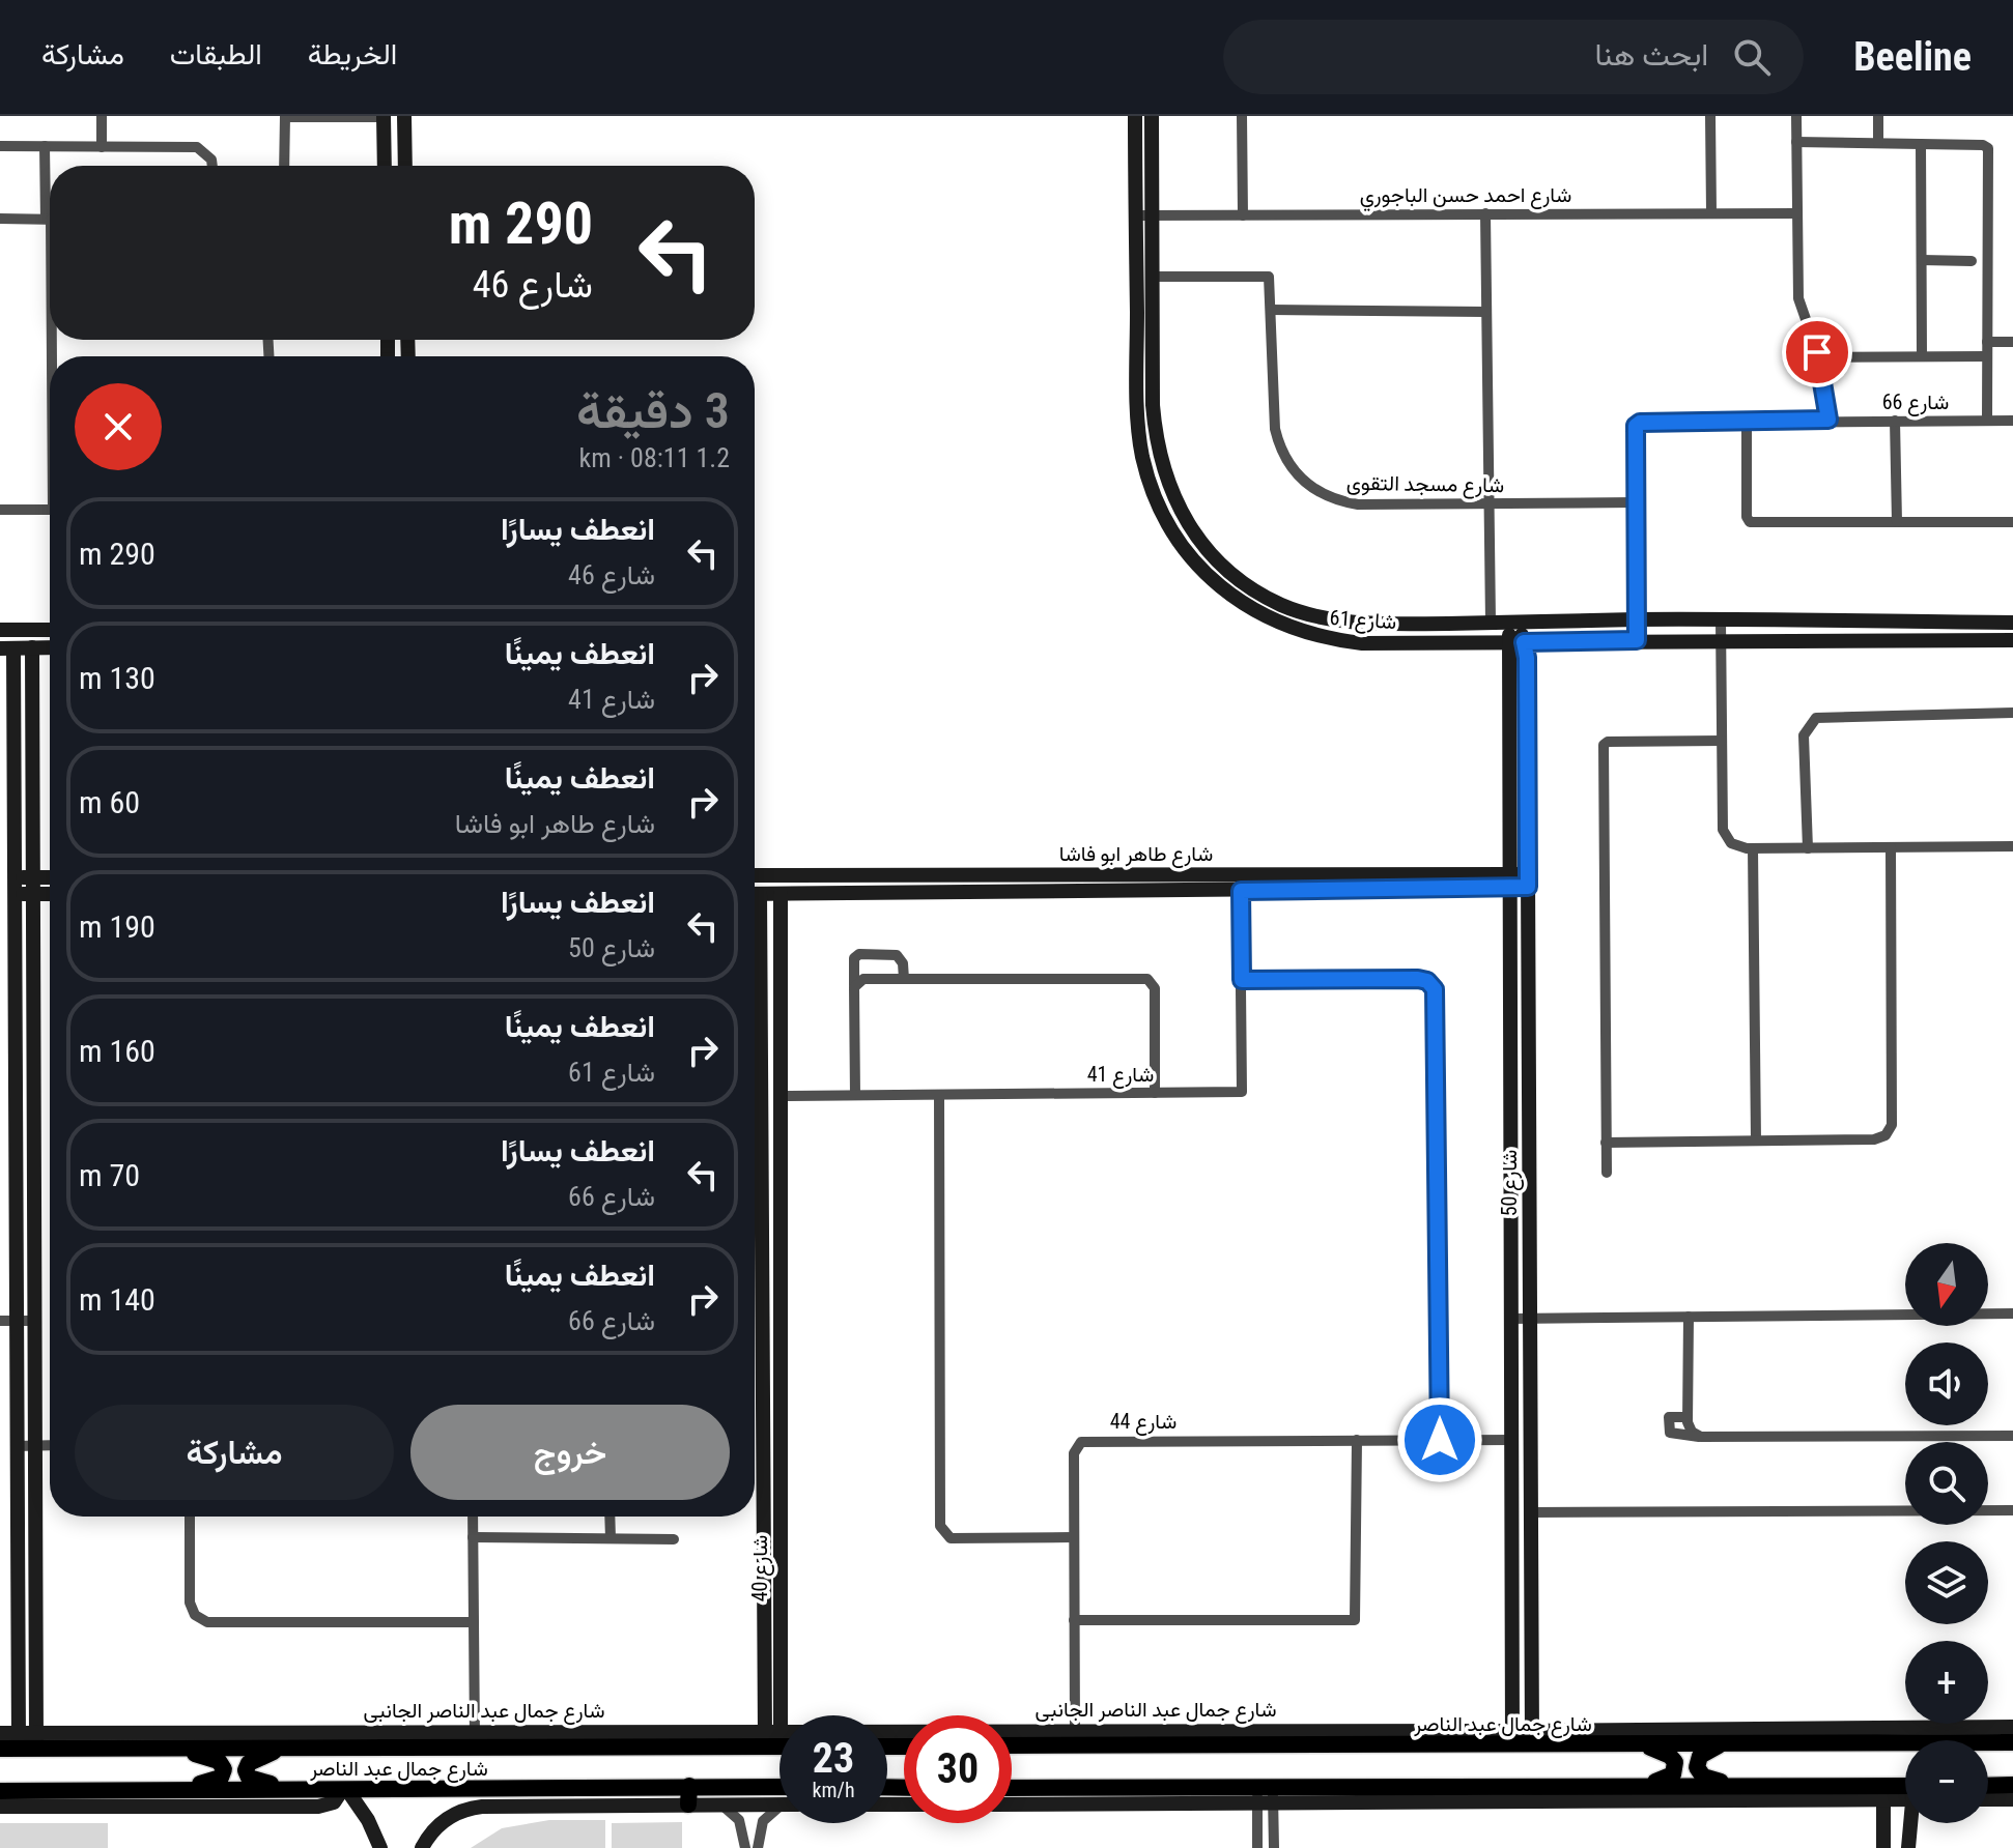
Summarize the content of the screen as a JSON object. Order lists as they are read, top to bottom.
{
  "streets": {
    "main road": ["شارع جمال عبد الناصر"],
    "street": [
      "شارع احمد حسن الباجوري",
      "شارع 66",
      "شارع مسجد التقوى",
      "شارع 61",
      "شارع طاهر ابو فاشا",
      "شارع 41",
      "شارع 50",
      "شارع 44",
      "شارع 40",
      "شارع جمال عبد الناصر الجانبى"
    ]
  },
  "crossings": [
    ["شارع احمد حسن الباجوري", "شارع 61"],
    ["شارع 66", "شارع مسجد التقوى"],
    ["شارع 66", "شارع 61"],
    ["شارع مسجد التقوى", "شارع 61"],
    ["شارع 61", "شارع 50"],
    ["شارع طاهر ابو فاشا", "شارع 41"],
    ["شارع طاهر ابو فاشا", "شارع 50"],
    ["شارع طاهر ابو فاشا", "شارع 40"],
    ["شارع 41", "شارع 40"],
    ["شارع 50", "شارع 44"],
    ["شارع 50", "شارع جمال عبد الناصر"],
    ["شارع 44", "شارع جمال عبد الناصر الجانبى"],
    ["شارع 44", "شارع جمال عبد الناصر"],
    ["شارع 40", "شارع جمال عبد الناصر الجانبى"],
    ["شارع 40", "شارع جمال عبد الناصر"],
    ["شارع جمال عبد الناصر الجانبى", "شارع جمال عبد الناصر"]
  ],
  "north": "bottom",
  "page": {
    "header": "Beeline",
    "search": "ابحث هنا",
    "nav": ["الخريطة", "الطبقات", "مشاركة"],
    "turn": ["290 m", "شارع 46"],
    "heading": ["3 دقيقة", "1.2 km · 08:11"],
    "list": [
      {
        "name": "انعطف يسارًا",
        "note": "شارع 46",
        "value": "290 m"
      },
      {
        "name": "انعطف يمينًا",
        "note": "شارع 41",
        "value": "130 m"
      },
      {
        "name": "انعطف يمينًا",
        "note": "شارع طاهر ابو فاشا",
        "value": "60 m"
      },
      {
        "name": "انعطف يسارًا",
        "note": "شارع 50",
        "value": "190 m"
      },
      {
        "name": "انعطف يمينًا",
        "note": "شارع 61",
        "value": "160 m"
      },
      {
        "name": "انعطف يسارًا",
        "note": "شارع 66",
        "value": "70 m"
      },
      {
        "name": "انعطف يمينًا",
        "note": "شارع 66",
        "value": "140 m"
      }
    ],
    "map_buttons": ["+", "−"],
    "buttons": ["خروج", "مشاركة"],
    "speed": "23 km/h",
    "limit": "30"
  }
}
